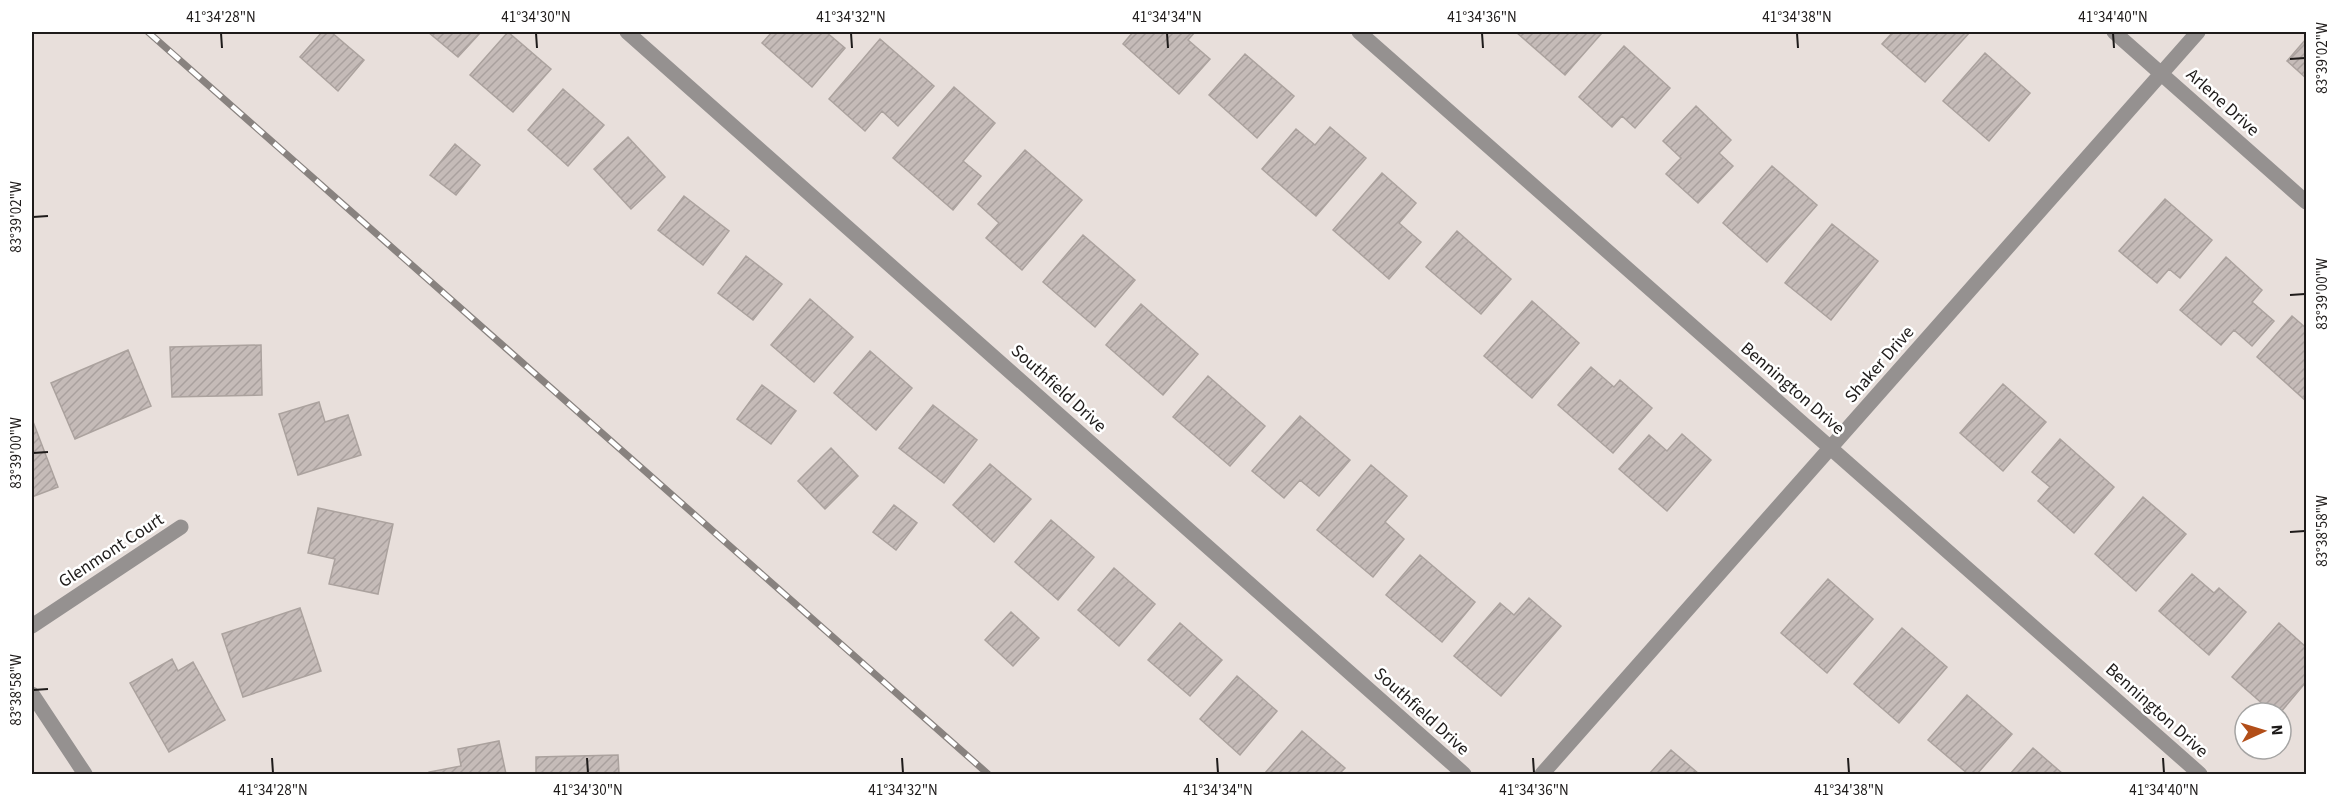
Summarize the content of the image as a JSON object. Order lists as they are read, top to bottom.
{
  "streets": {
    "street": [
      "Arlene Drive",
      "Shaker Drive",
      "Southfield Drive",
      "Bennington Drive",
      "Glenmont Court"
    ]
  },
  "crossings": [
    ["Arlene Drive", "Shaker Drive"],
    ["Shaker Drive", "Bennington Drive"]
  ],
  "north": "right",
  "coordinates": [
    "41°34'28\"N",
    "41°34'30\"N",
    "41°34'32\"N",
    "41°34'34\"N",
    "41°34'36\"N",
    "41°34'38\"N",
    "41°34'40\"N",
    "83°39'02\"W",
    "83°39'00\"W",
    "83°38'58\"W"
  ]
}
